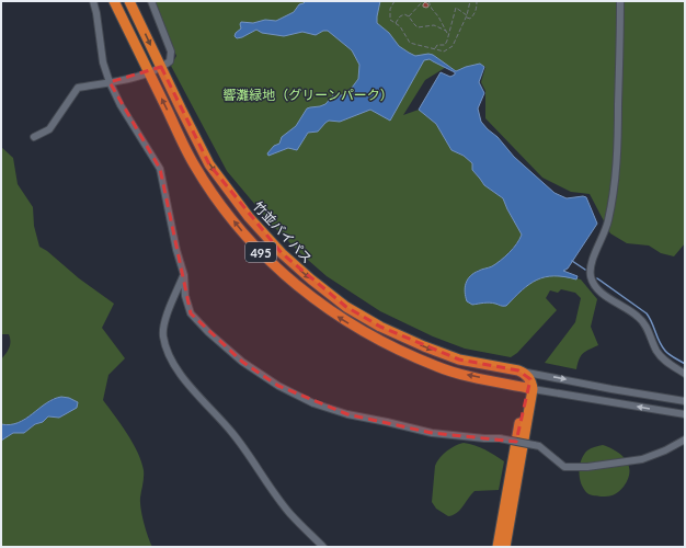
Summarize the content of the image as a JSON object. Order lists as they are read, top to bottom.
{
  "streets": {
    "highway": ["竹並バイパス", "495"]
  },
  "parks": ["響灘緑地（グリーンパーク）"]
}
